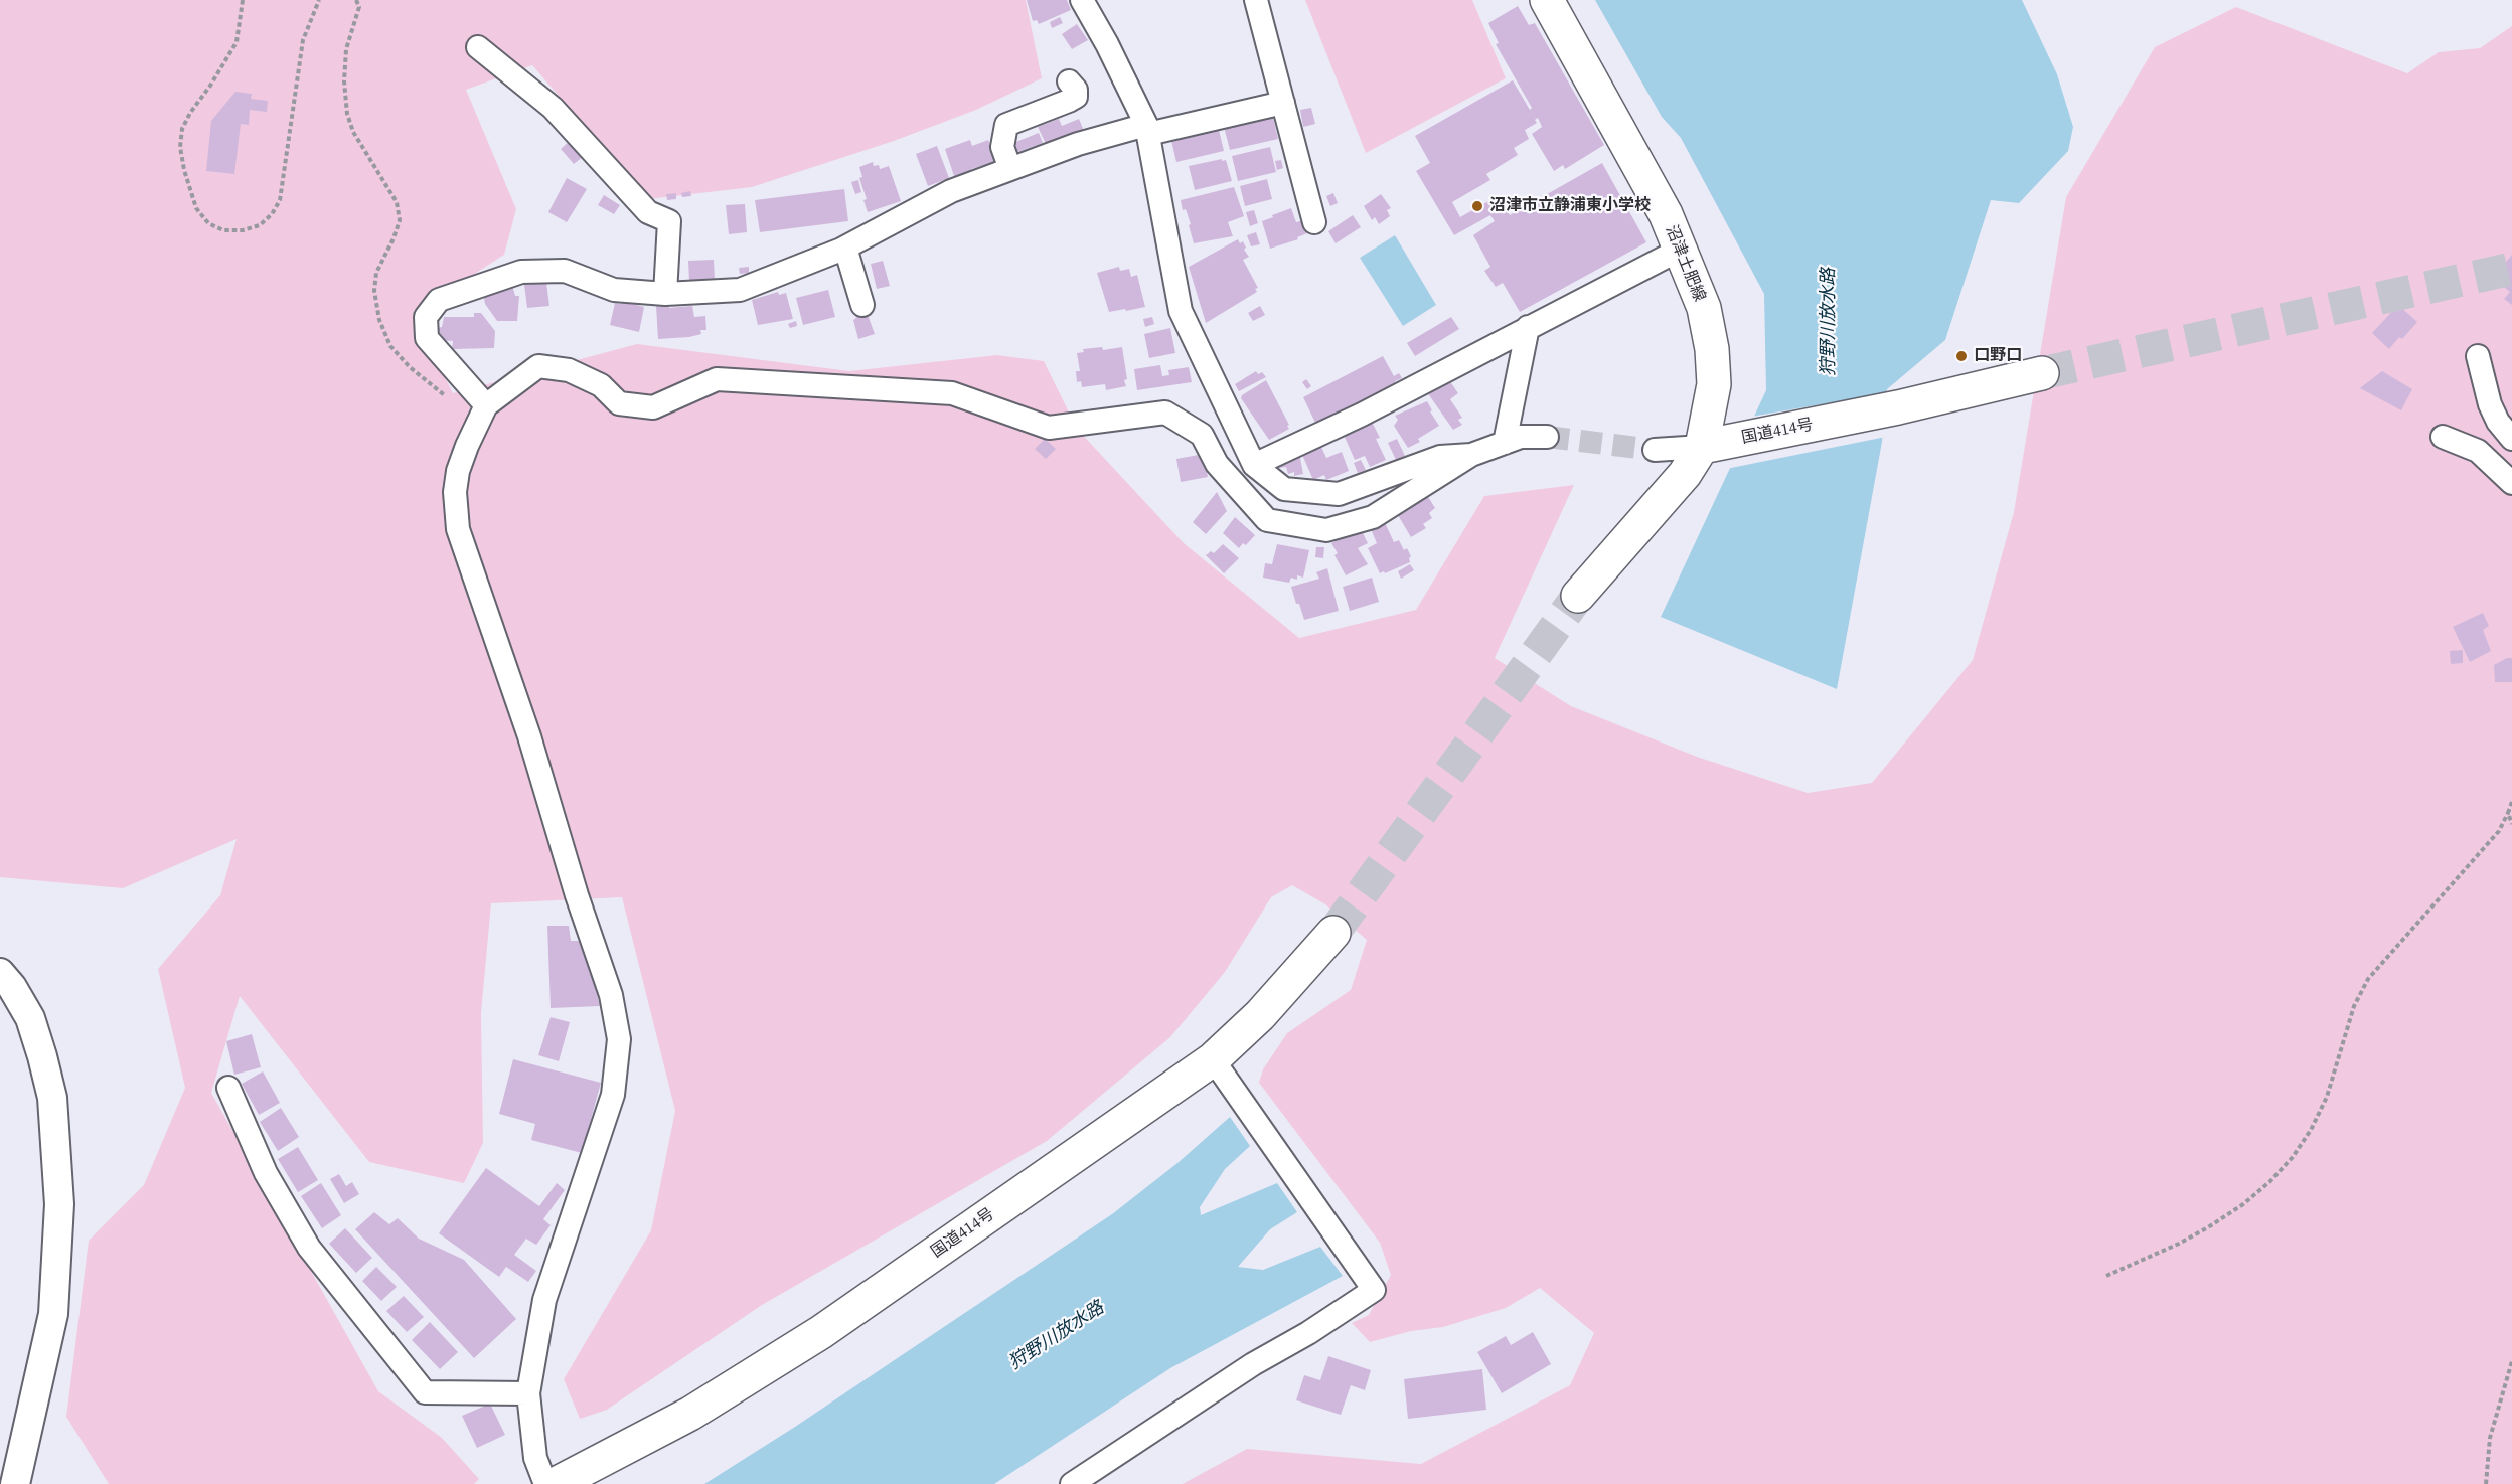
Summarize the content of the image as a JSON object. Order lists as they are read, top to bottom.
{
  "streets": {
    "main road": ["沼津土肥線", "国道414号"]
  },
  "crossings": [
    ["沼津土肥線", "国道414号"]
  ],
  "water": ["狩野川放水路"],
  "places": ["沼津市立静浦東小学校", "口野口"]
}
